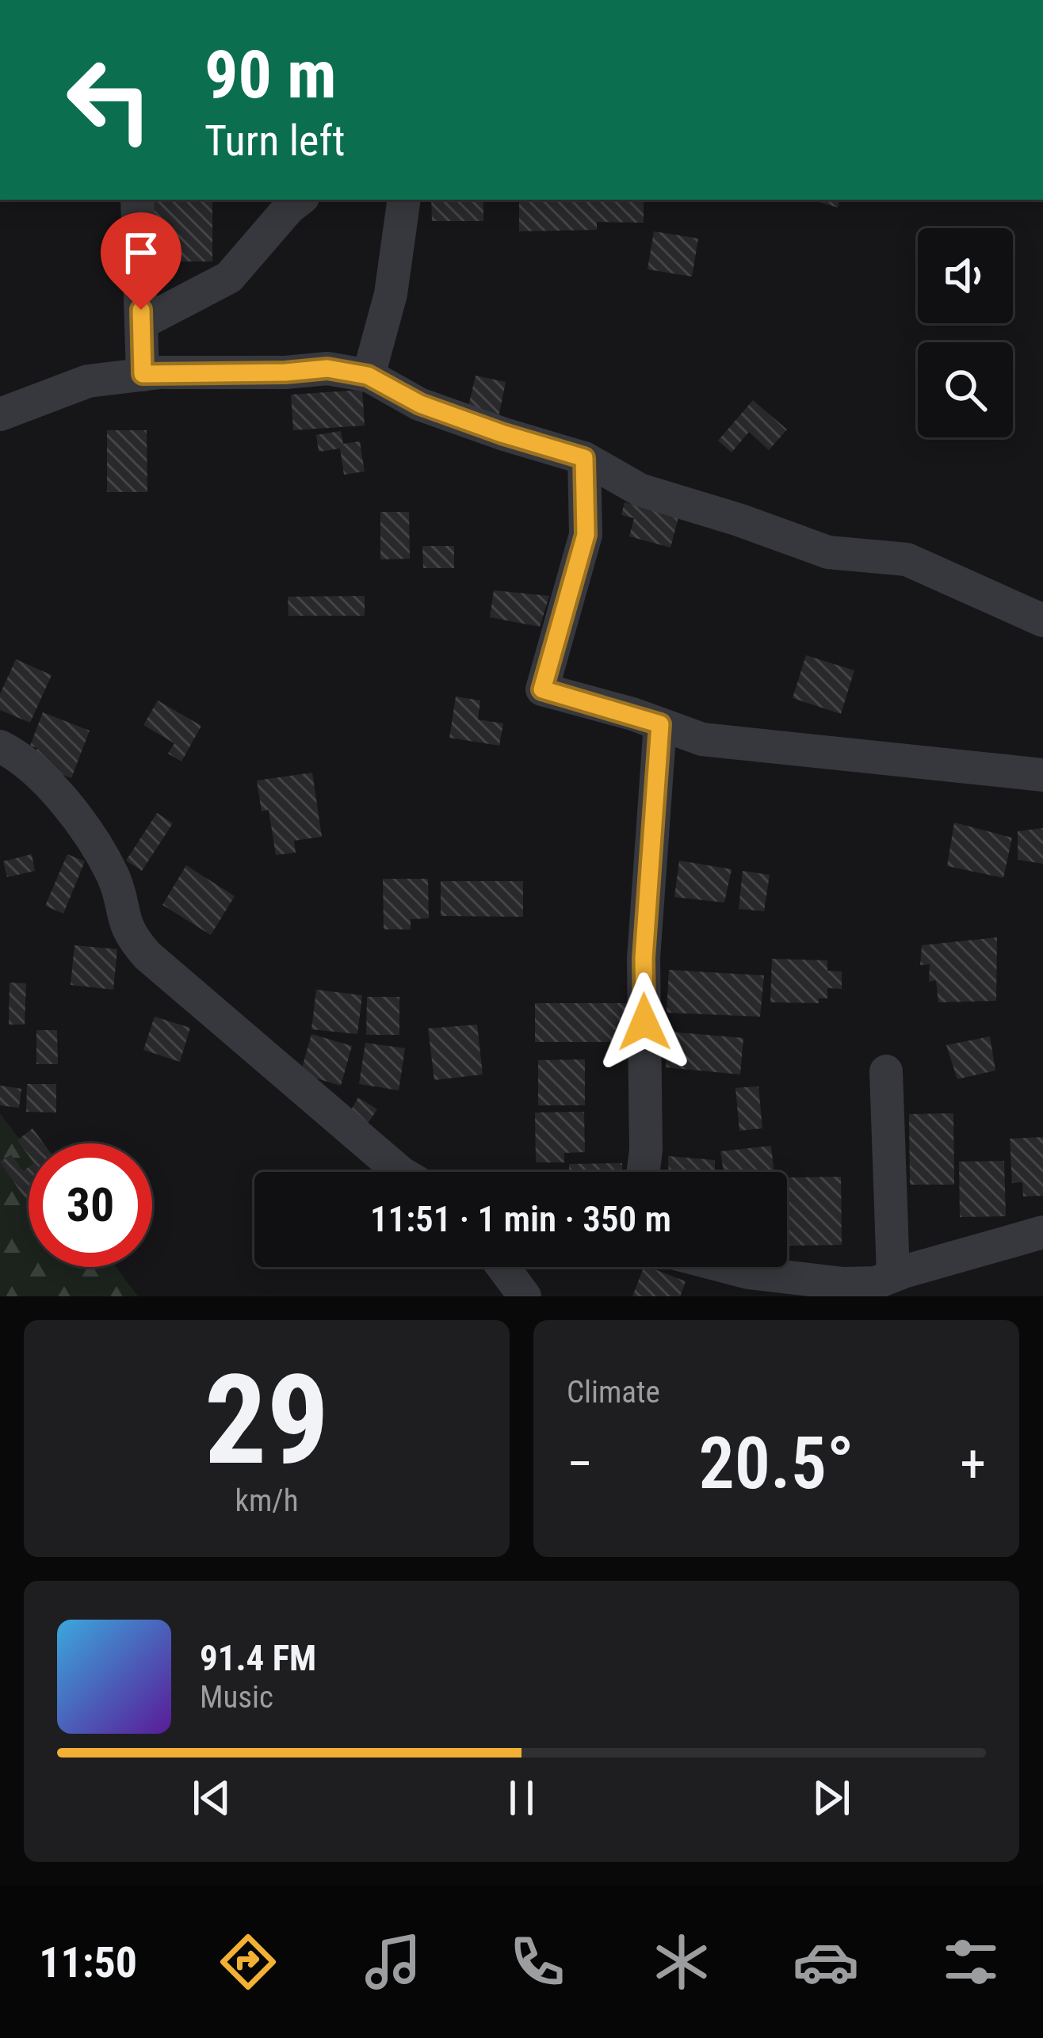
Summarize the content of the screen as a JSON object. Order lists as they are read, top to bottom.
{
  "page": {
    "turn": ["90 m", "Turn left"],
    "limit": "30",
    "trip": "11:51 · 1 min · 350 m",
    "tile": [
      ["29", "km/h"],
      "Climate"
    ],
    "heat": ["−", "20.5°", "+"],
    "song": ["91.4 FM", "Music"],
    "tabs": "11:50"
  }
}
